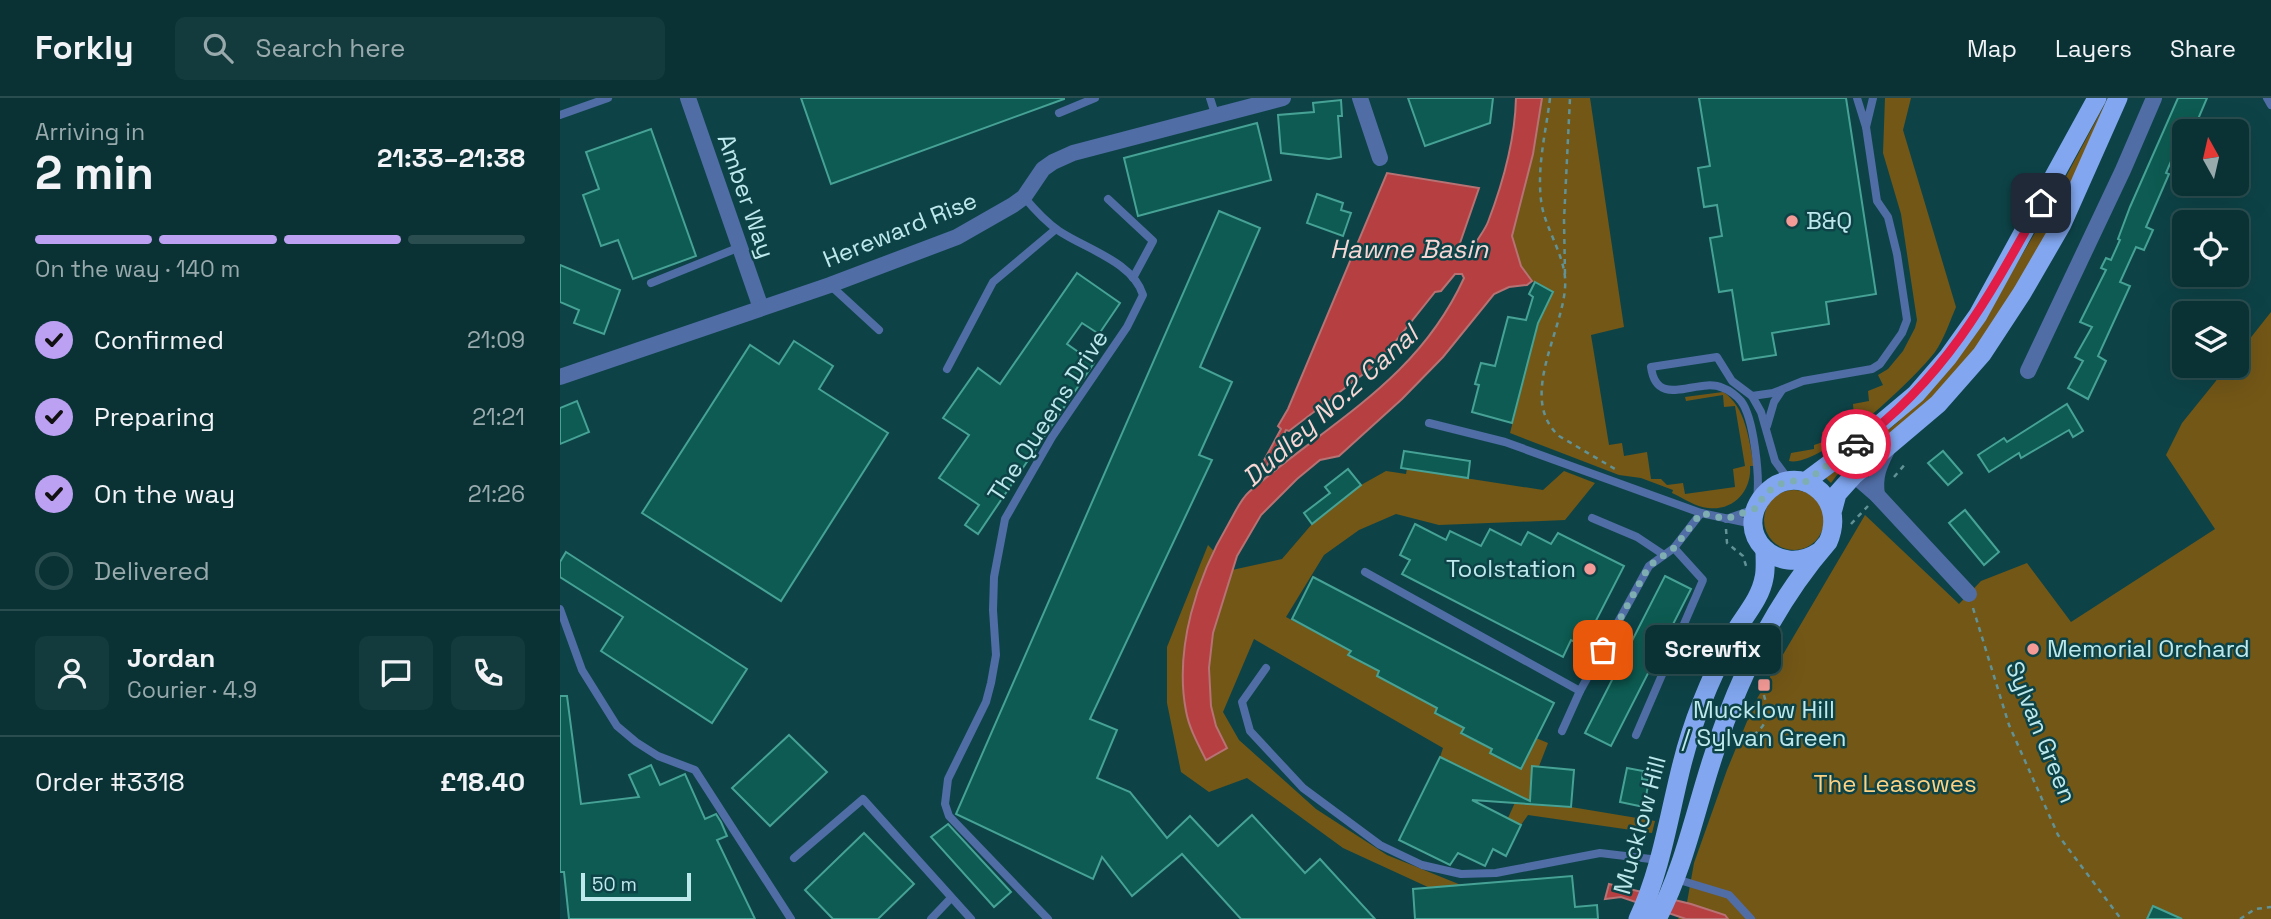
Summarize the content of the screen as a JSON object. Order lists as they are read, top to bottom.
{
  "streets": {
    "highway": ["Mucklow Hill"],
    "street": ["Amber Way", "Hereward Rise"],
    "lane": ["The Queens Drive"],
    "path": ["Sylvan Green"]
  },
  "crossings": [
    ["Amber Way", "Hereward Rise"]
  ],
  "water": ["Hawne Basin", "Dudley No.2 Canal"],
  "parks": ["The Leasowes"],
  "places": {
    "other": [
      "B&Q",
      "Toolstation",
      "Memorial Orchard",
      "Screwfix"
    ],
    "transit": ["Mucklow Hill / Sylvan Green"]
  },
  "scale_bar": "50 m",
  "north": "top",
  "page": {
    "header": "Forkly",
    "search": "Search here",
    "nav": ["Map", "Layers", "Share"],
    "heading": ["2 min", "Arriving in", "21:33–21:38"],
    "panel": [
      "Jordan",
      "Courier · 4.9",
      "Order #3318",
      "£18.40"
    ],
    "bar": "On the way · 140 m",
    "list": [
      ["Confirmed", "21:09"],
      ["Preparing", "21:21"],
      ["On the way", "21:26"],
      "Delivered"
    ],
    "bubble": "Screwfix",
    "scale": "50 m"
  }
}
